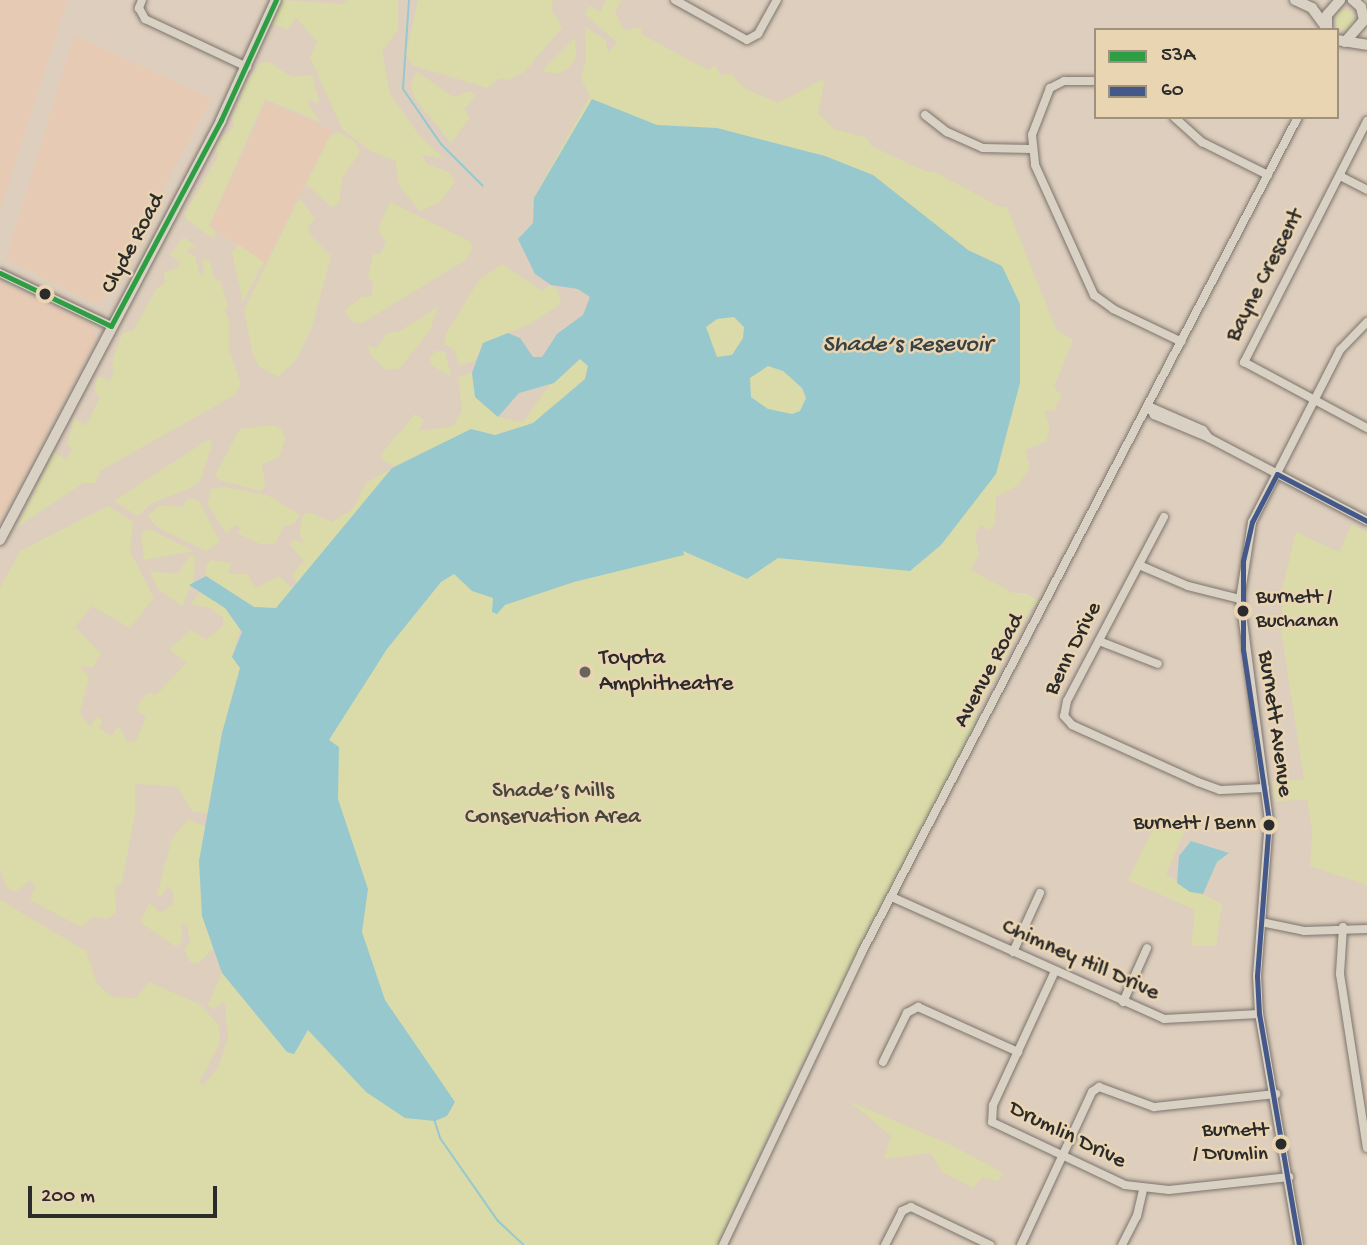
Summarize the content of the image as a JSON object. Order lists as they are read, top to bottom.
{
  "streets": {
    "main road": ["Clyde Road"],
    "street": [
      "Bayne Crescent",
      "Benn Drive",
      "Avenue Road",
      "Burnett Avenue",
      "Chimney Hill Drive",
      "Drumlin Drive"
    ]
  },
  "crossings": [
    ["Bayne Crescent", "Burnett Avenue"],
    ["Benn Drive", "Burnett Avenue"],
    ["Avenue Road", "Chimney Hill Drive"],
    ["Burnett Avenue", "Chimney Hill Drive"],
    ["Burnett Avenue", "Drumlin Drive"],
    ["Chimney Hill Drive", "Drumlin Drive"]
  ],
  "water": ["Shade’s Resevoir"],
  "parks": ["Shade’s Mills Conservation Area"],
  "places": [
    "Burnett / Buchanan",
    "Toyota Amphitheatre",
    "Burnett / Benn",
    "Burnett / Drumlin"
  ],
  "lines": ["transit line 53A", "transit line 60"],
  "legend": ["53A", "60"],
  "scale_bar": "200 m"
}
